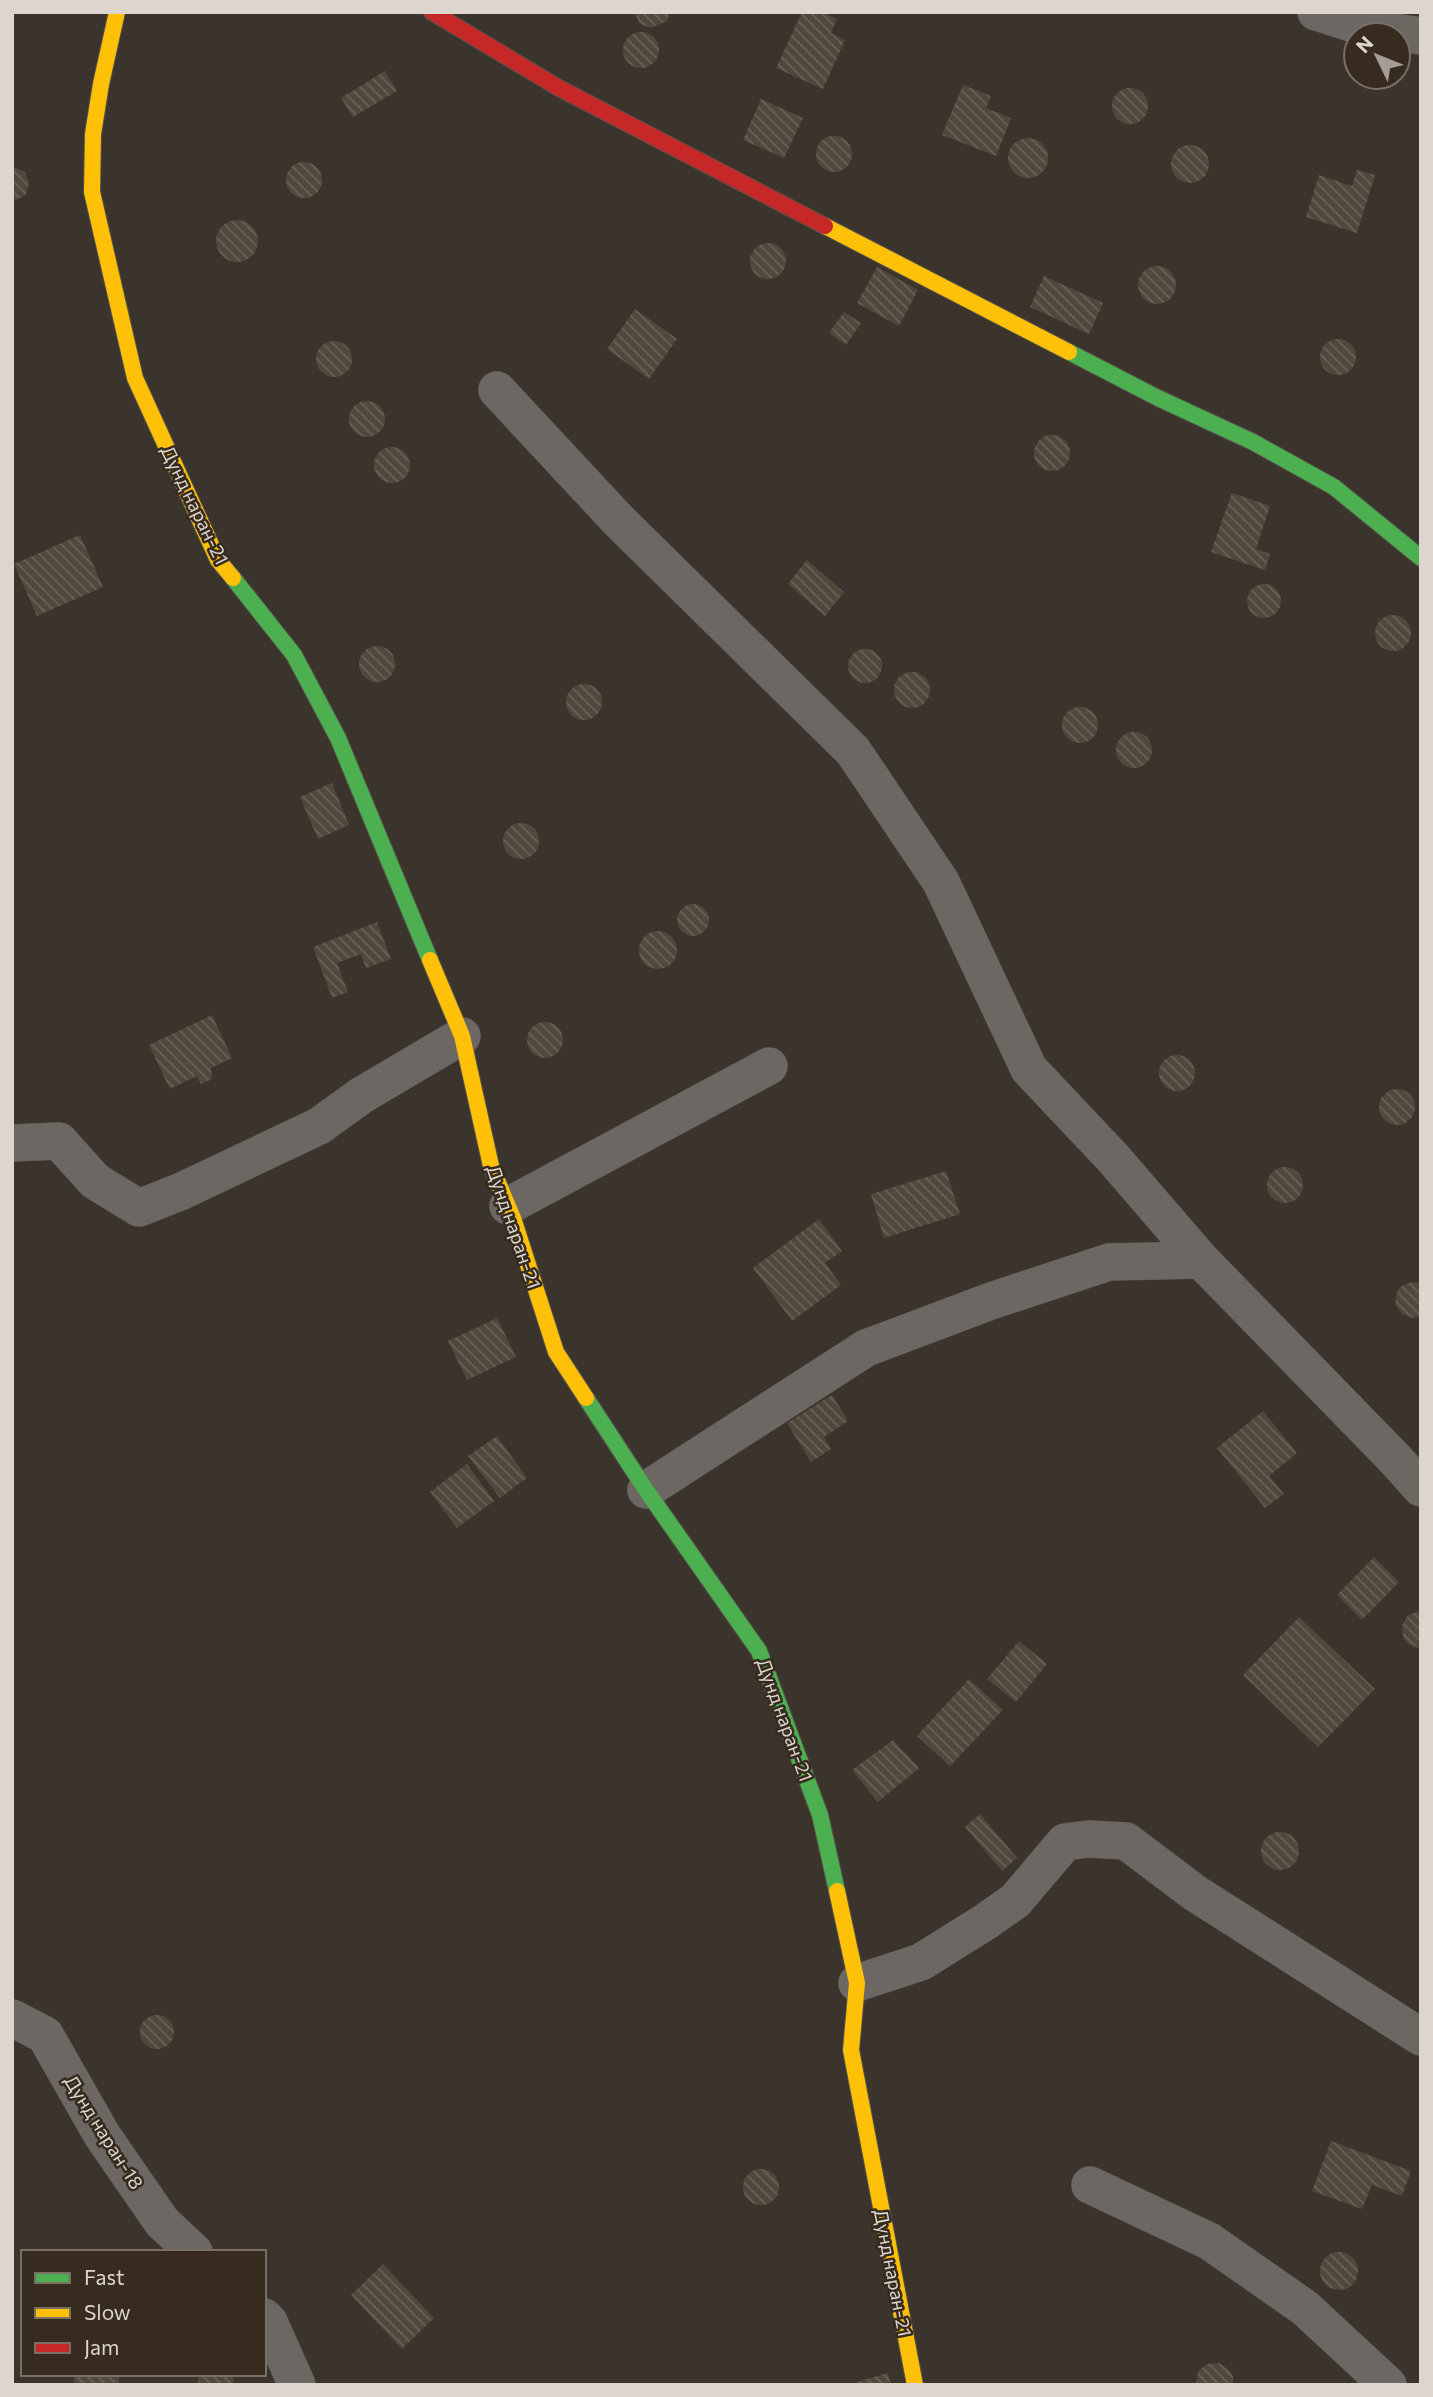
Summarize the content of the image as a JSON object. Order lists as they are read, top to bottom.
{
  "streets": {
    "street": ["Дунд наран-21", "Дунд наран-18"]
  },
  "legend": ["Fast", "Slow", "Jam"],
  "north": "top left"
}
